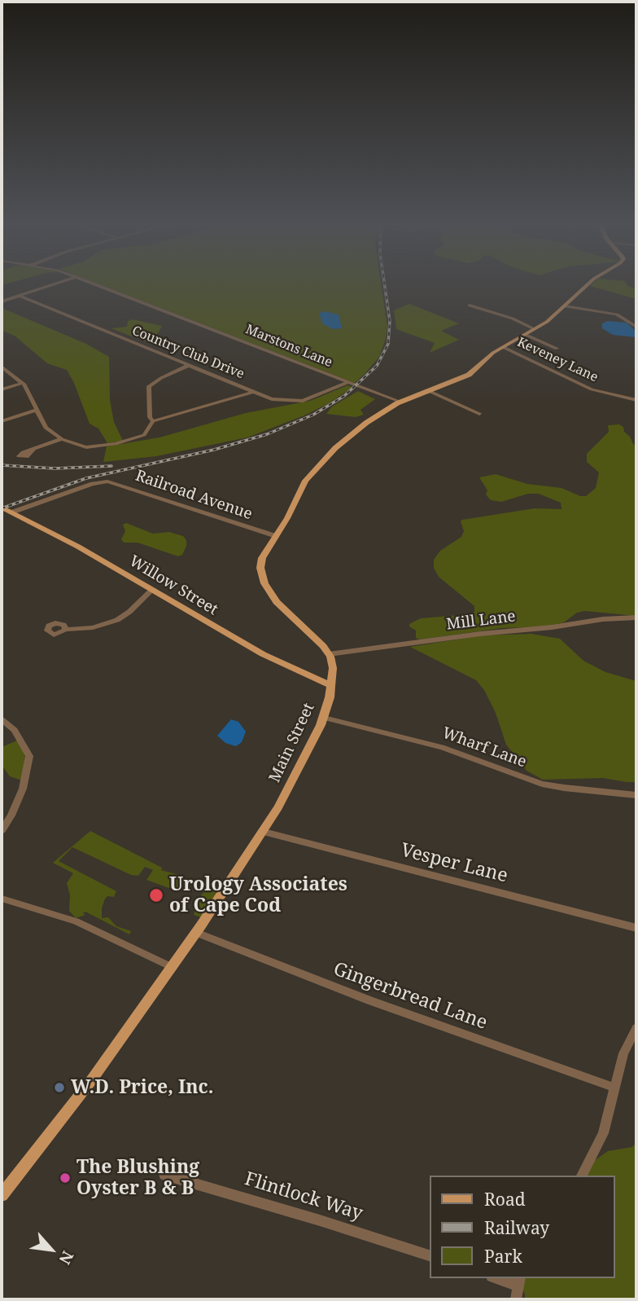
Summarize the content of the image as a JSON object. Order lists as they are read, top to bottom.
{
  "streets": {
    "main road": ["Willow Street", "Main Street"],
    "street": [
      "Marstons Lane",
      "Country Club Drive",
      "Keveney Lane",
      "Railroad Avenue",
      "Mill Lane",
      "Wharf Lane",
      "Vesper Lane",
      "Gingerbread Lane",
      "Flintlock Way"
    ]
  },
  "crossings": [
    ["Marstons Lane", "Country Club Drive"],
    ["Railroad Avenue", "Willow Street"],
    ["Willow Street", "Main Street"],
    ["Mill Lane", "Main Street"],
    ["Main Street", "Wharf Lane"],
    ["Main Street", "Vesper Lane"],
    ["Main Street", "Gingerbread Lane"]
  ],
  "places": ["Urology Associates of Cape Cod", "W.D. Price, Inc.", "The Blushing Oyster B & B"],
  "legend": ["Road", "Railway", "Park"],
  "north": "bottom right"
}
